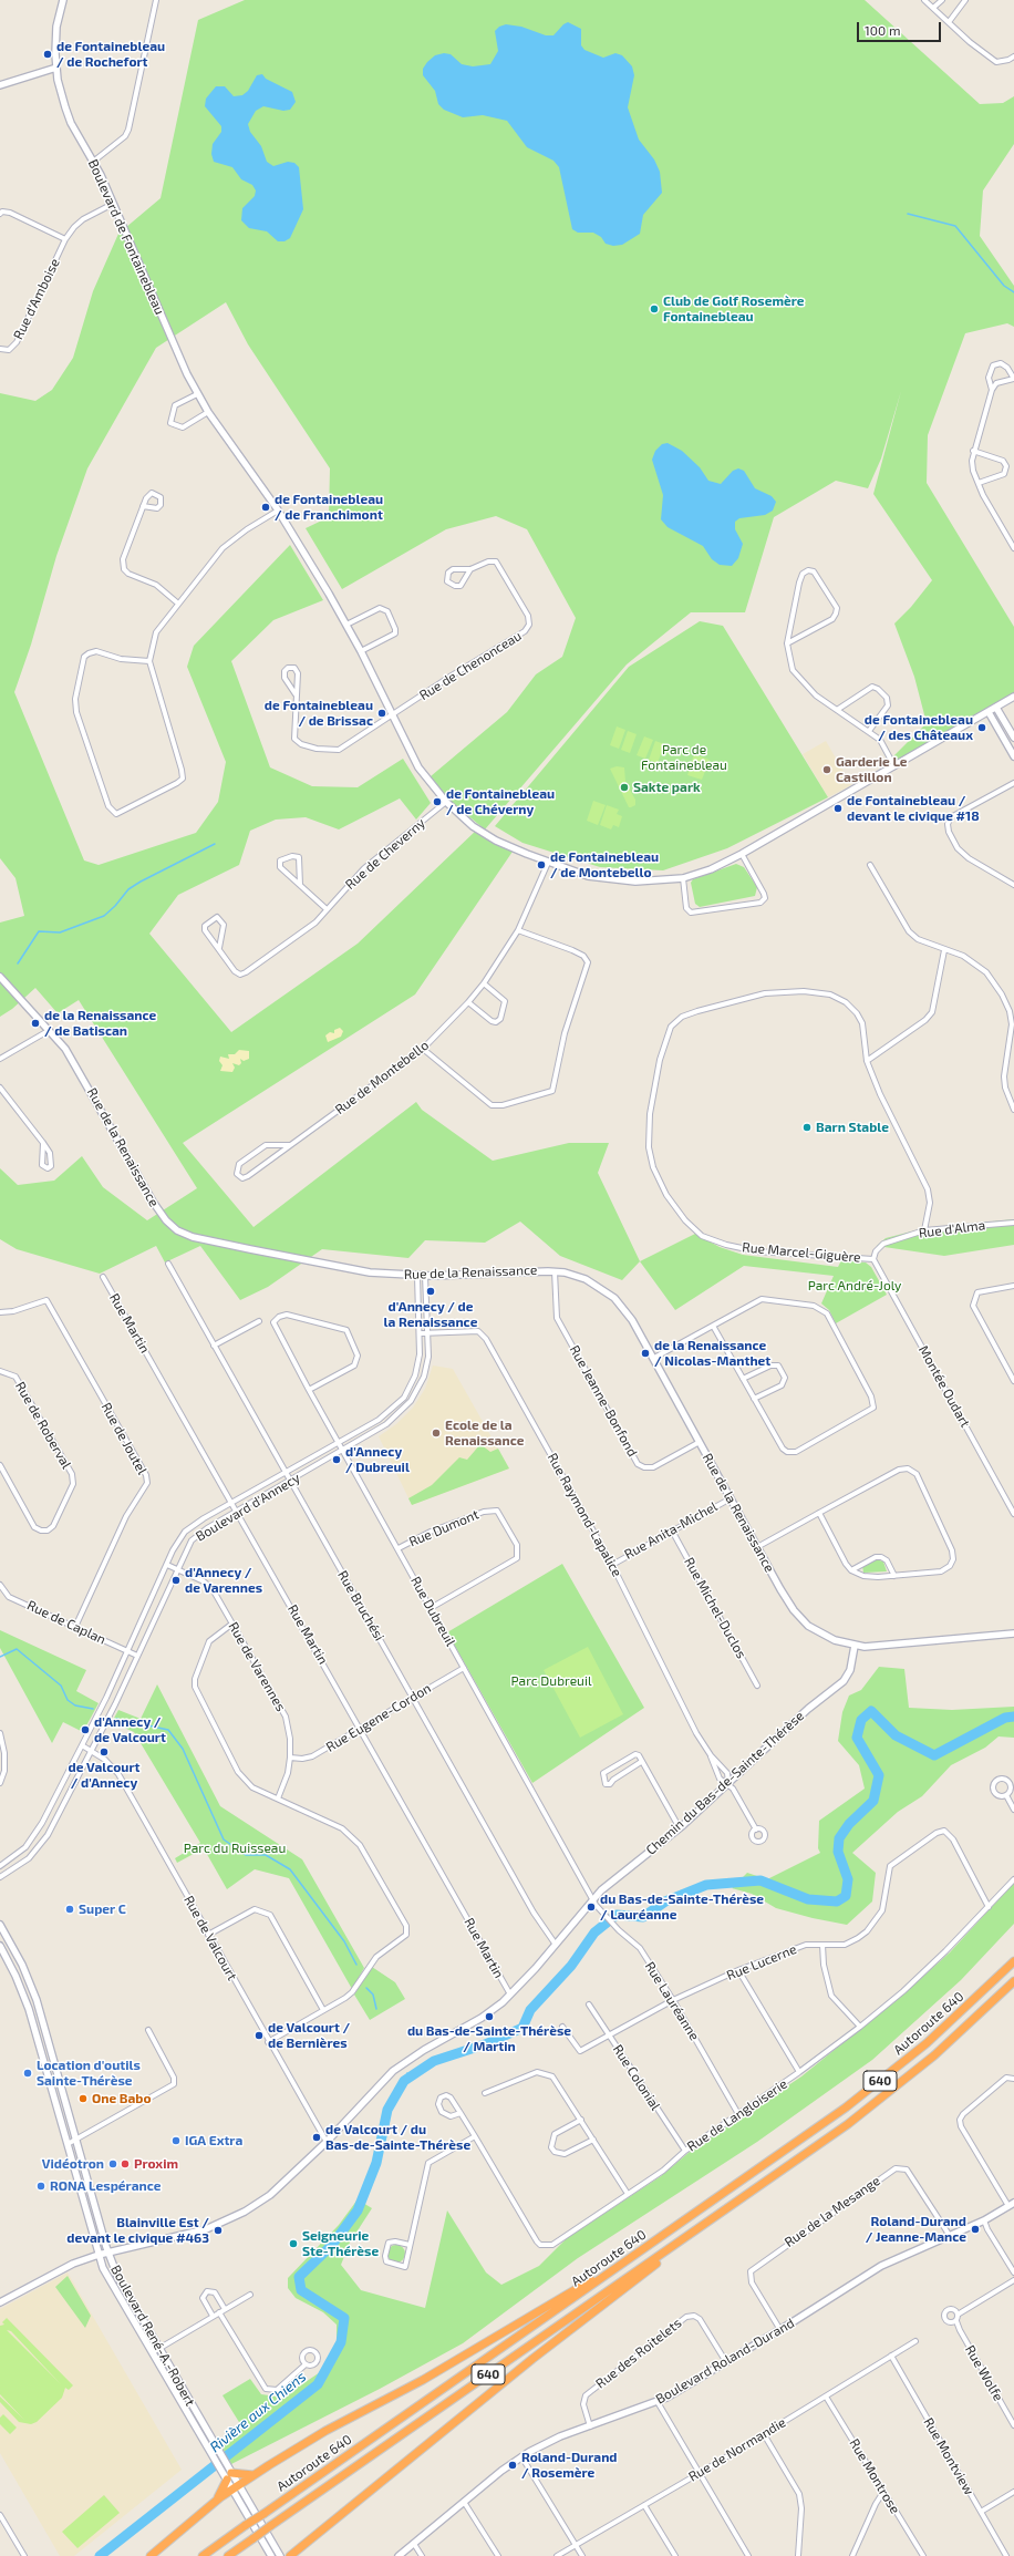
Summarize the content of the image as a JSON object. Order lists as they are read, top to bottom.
{
  "streets": {
    "highway": ["Autoroute 640", "640"],
    "street": [
      "Boulevard de Fontainebleau",
      "Rue d'Amboise",
      "Rue de Chenonceau",
      "Rue de Cheverny",
      "Rue de Montebello",
      "Rue de la Renaissance",
      "Rue d'Alma",
      "Rue Marcel-Giguère",
      "Rue Martin",
      "Montée Oudart",
      "Rue Jeanne-Bonfond",
      "Rue de Roberval",
      "Rue de Joutel",
      "Boulevard d'Annecy",
      "Rue Raymond-Lapalice",
      "Rue Dumont",
      "Rue Anita-Michel",
      "Rue Bruchési",
      "Rue Michel-Duclos",
      "Rue Dubreuil",
      "Rue de Caplan",
      "Rue de Varennes",
      "Rue Eugene-Cordon",
      "Chemin du Bas-de-Sainte-Thérèse",
      "Rue de Valcourt",
      "Rue Lucerne",
      "Rue Lauréanne",
      "Rue Colonial",
      "Rue de Langloiserie",
      "Rue de la Mesange",
      "Boulevard René-A.-Robert",
      "Rue des Roitelets",
      "Boulevard Roland-Durand",
      "Rue Wolfe",
      "Rue de Normandie",
      "Rue Montview",
      "Rue Montrose"
    ]
  },
  "crossings": [
    ["Boulevard de Fontainebleau", "Rue d'Amboise"],
    ["Boulevard de Fontainebleau", "Rue de Chenonceau"],
    ["Boulevard de Fontainebleau", "Rue de Cheverny"],
    ["Boulevard de Fontainebleau", "Rue de Montebello"],
    ["Rue de la Renaissance", "Rue Jeanne-Bonfond"],
    ["Rue de la Renaissance", "Boulevard d'Annecy"],
    ["Rue de la Renaissance", "Rue Anita-Michel"],
    ["Rue de la Renaissance", "Chemin du Bas-de-Sainte-Thérèse"],
    ["Rue d'Alma", "Rue Marcel-Giguère"],
    ["Rue d'Alma", "Montée Oudart"],
    ["Rue Marcel-Giguère", "Montée Oudart"],
    ["Rue Martin", "Boulevard d'Annecy"],
    ["Rue Martin", "Rue Eugene-Cordon"],
    ["Rue Martin", "Chemin du Bas-de-Sainte-Thérèse"],
    ["Rue de Joutel", "Rue de Caplan"],
    ["Boulevard d'Annecy", "Rue Raymond-Lapalice"],
    ["Boulevard d'Annecy", "Rue Bruchési"],
    ["Boulevard d'Annecy", "Rue Dubreuil"],
    ["Boulevard d'Annecy", "Rue de Caplan"],
    ["Boulevard d'Annecy", "Rue de Varennes"],
    ["Boulevard d'Annecy", "Rue de Valcourt"],
    ["Rue Raymond-Lapalice", "Rue Anita-Michel"],
    ["Rue Raymond-Lapalice", "Chemin du Bas-de-Sainte-Thérèse"],
    ["Rue Dumont", "Rue Dubreuil"],
    ["Rue Anita-Michel", "Rue Michel-Duclos"],
    ["Rue Bruchési", "Rue Eugene-Cordon"],
    ["Rue Bruchési", "Chemin du Bas-de-Sainte-Thérèse"],
    ["Rue Dubreuil", "Rue Eugene-Cordon"],
    ["Rue Dubreuil", "Chemin du Bas-de-Sainte-Thérèse"],
    ["Rue Dubreuil", "Rue Lauréanne"],
    ["Rue de Varennes", "Rue Eugene-Cordon"],
    ["Chemin du Bas-de-Sainte-Thérèse", "Rue de Valcourt"],
    ["Chemin du Bas-de-Sainte-Thérèse", "Rue Lauréanne"],
    ["Chemin du Bas-de-Sainte-Thérèse", "Boulevard René-A.-Robert"],
    ["Rue Lucerne", "Rue Lauréanne"],
    ["Rue Lucerne", "Rue Colonial"],
    ["Rue Lucerne", "Rue de Langloiserie"],
    ["Rue Lauréanne", "Rue de Langloiserie"],
    ["Rue Colonial", "Rue de Langloiserie"],
    ["Rue de la Mesange", "Boulevard Roland-Durand"],
    ["Rue des Roitelets", "Boulevard Roland-Durand"],
    ["Rue de Normandie", "Rue Montview"],
    ["Rue de Normandie", "Rue Montrose"]
  ],
  "water": ["Rivière aux Chiens"],
  "parks": [
    "Parc de Fontainebleau",
    "Parc André-Joly",
    "Parc Dubreuil",
    "Parc du Ruisseau"
  ],
  "places": [
    "de Fontainebleau / de Rochefort",
    "Club de Golf Rosemère Fontainebleau",
    "de Fontainebleau / de Franchimont",
    "de Fontainebleau / de Brissac",
    "de Fontainebleau / des Châteaux",
    "Garderie Le Castillon",
    "Sakte park",
    "de Fontainebleau / de Chéverny",
    "de Fontainebleau / devant le civique #18",
    "de Fontainebleau / de Montebello",
    "de la Renaissance / de Batiscan",
    "Barn Stable",
    "d'Annecy / de la Renaissance",
    "de la Renaissance / Nicolas-Manthet",
    "Ecole de la Renaissance",
    "d'Annecy / Dubreuil",
    "d'Annecy / de Varennes",
    "d'Annecy / de Valcourt",
    "de Valcourt / d'Annecy",
    "du Bas-de-Sainte-Thérèse / Lauréanne",
    "Super C",
    "du Bas-de-Sainte-Thérèse / Martin",
    "de Valcourt / de Bernières",
    "Location d'outils Sainte-Thérèse",
    "One Babo",
    "de Valcourt / du Bas-de-Sainte-Thérèse",
    "IGA Extra",
    "Vidéotron",
    "Proxim",
    "RONA Lespérance",
    "Roland-Durand / Jeanne-Mance",
    "Blainville Est / devant le civique #463",
    "Seigneurie Ste-Thérèse",
    "Roland-Durand / Rosemère"
  ],
  "scale_bar": "100 m"
}
